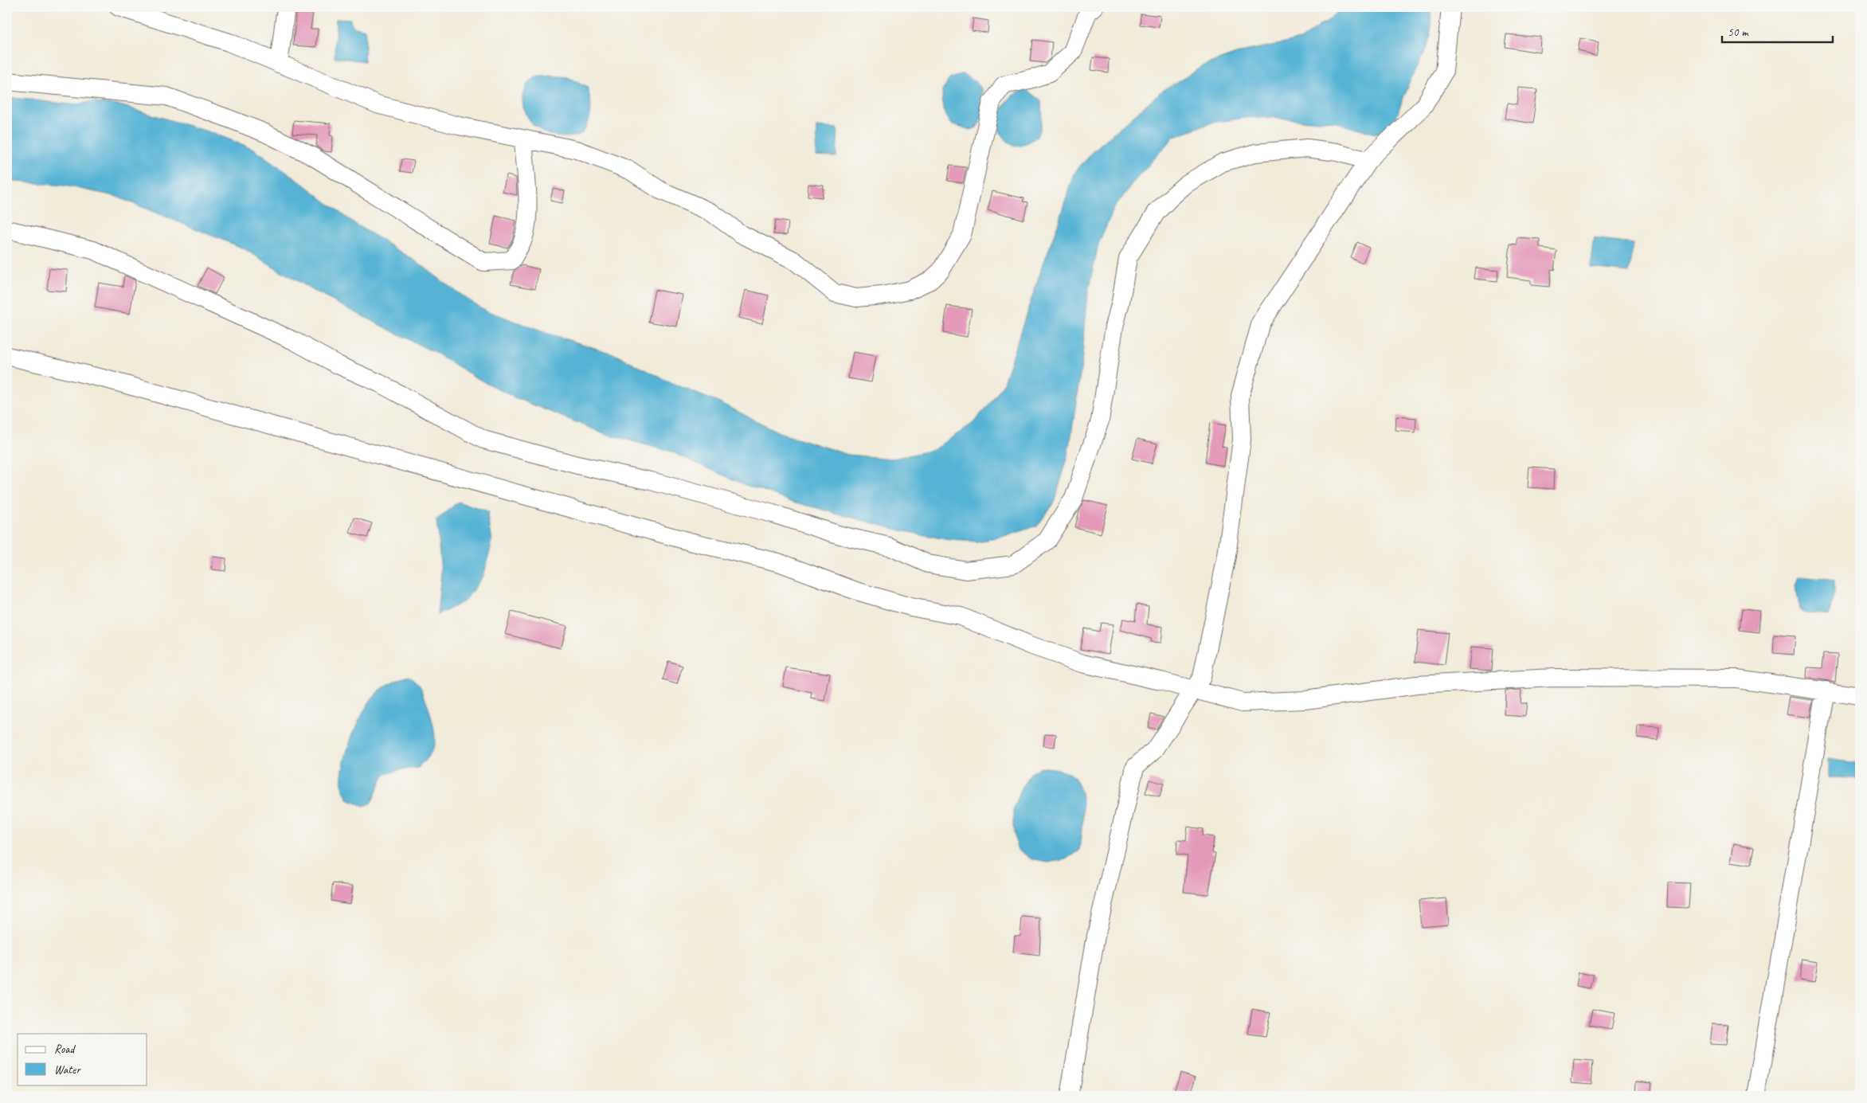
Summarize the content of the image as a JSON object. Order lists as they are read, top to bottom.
{
  "legend": ["Road", "Water"],
  "scale_bar": "50 m"
}
